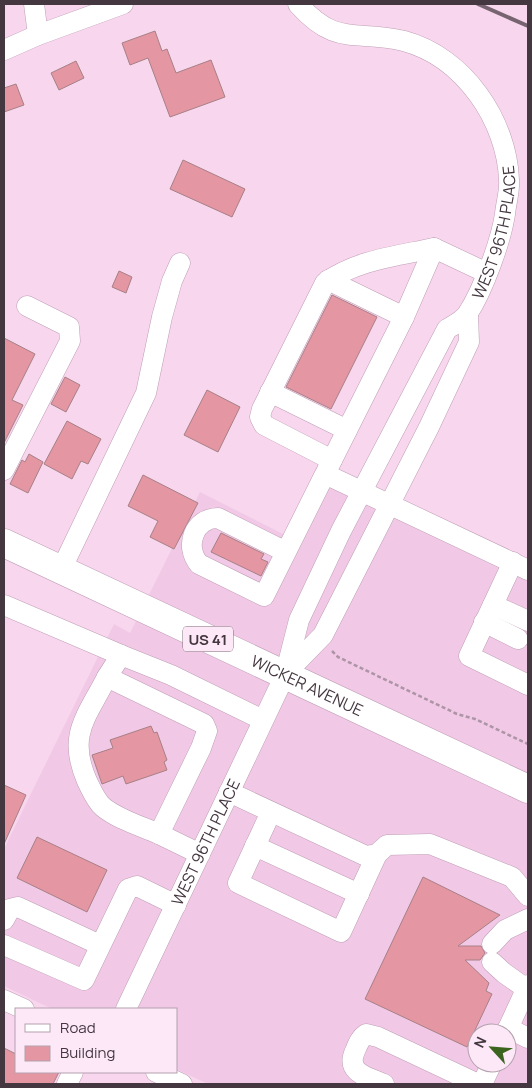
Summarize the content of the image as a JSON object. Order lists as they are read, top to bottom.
{
  "streets": {
    "highway": ["US 41", "WICKER AVENUE"],
    "street": ["WEST 96TH PLACE"]
  },
  "crossings": [
    ["WEST 96TH PLACE", "WICKER AVENUE"]
  ],
  "legend": ["Road", "Building"],
  "north": "top left"
}
